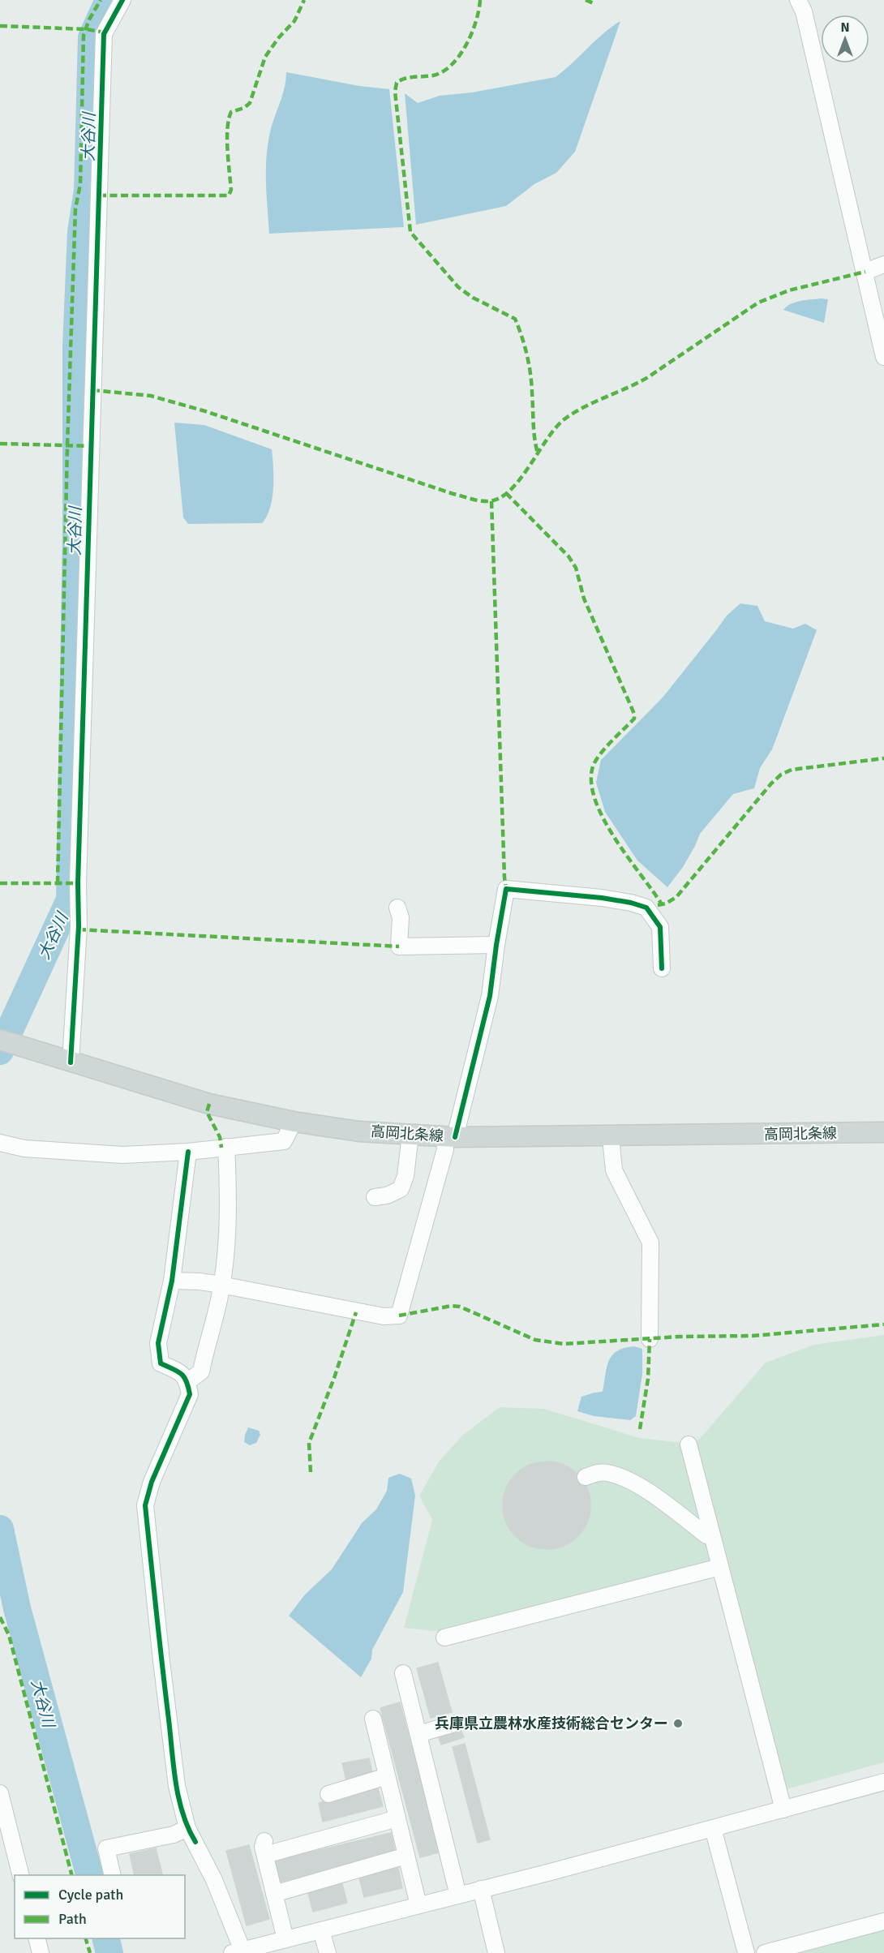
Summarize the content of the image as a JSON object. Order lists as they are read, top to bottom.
{
  "streets": {
    "main road": ["高岡北条線"]
  },
  "water": ["大谷川"],
  "places": ["兵庫県立農林水産技術総合センター"],
  "legend": ["Cycle path", "Path"],
  "north": "top"
}
